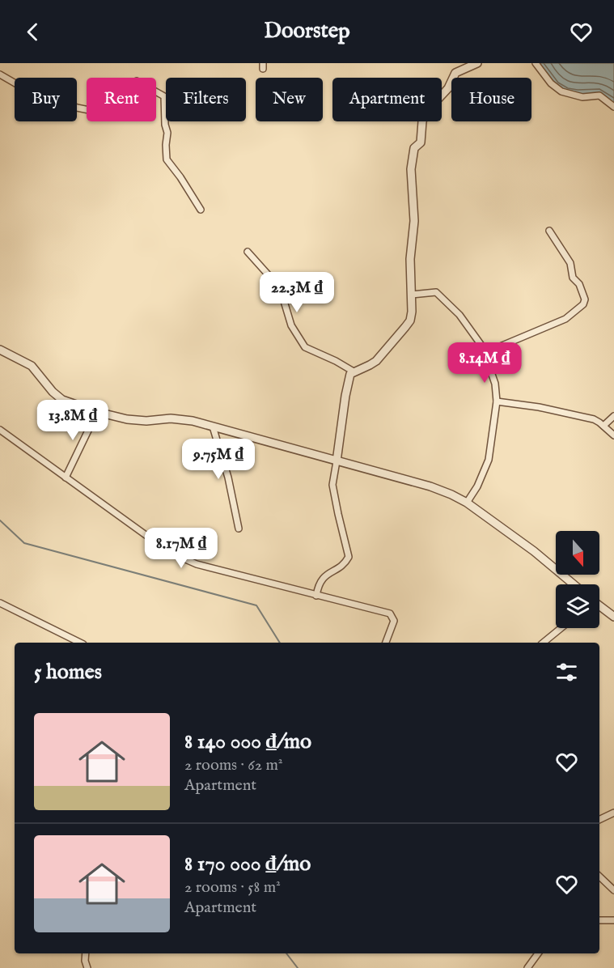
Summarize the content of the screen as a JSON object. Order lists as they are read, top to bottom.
{
  "north": "bottom",
  "page": {
    "header": "Doorstep",
    "chip": [
      "Buy",
      "Rent",
      "Filters",
      "New",
      "Apartment",
      "House"
    ],
    "price": [
      "22.3M ₫",
      "8.14M ₫",
      "13.8M ₫",
      "9.75M ₫",
      "8.17M ₫"
    ],
    "heading": "5 homes",
    "list": [
      {
        "name": "8 140 000 ₫/mo",
        "note": "2 rooms · 62 m² · Apartment"
      },
      {
        "name": "8 170 000 ₫/mo",
        "note": "2 rooms · 58 m² · Apartment"
      }
    ]
  }
}
